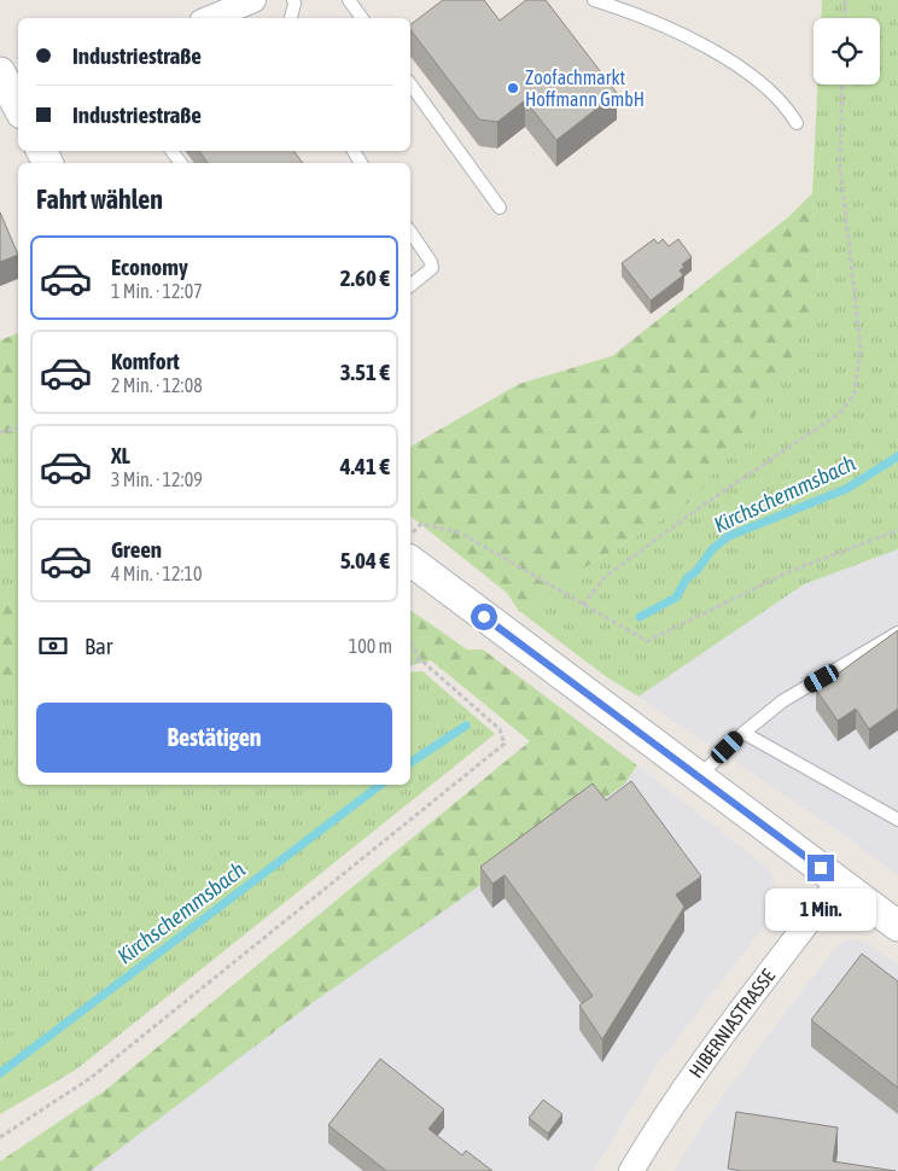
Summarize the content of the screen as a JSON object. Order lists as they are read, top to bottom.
{
  "streets": {
    "street": ["HIBERNIASTRASSE"]
  },
  "water": ["Kirchschemmsbach"],
  "places": ["Zoofachmarkt Hoffmann GmbH"],
  "page": {
    "banner": ["Industriestraße", "Industriestraße"],
    "heading": "Fahrt wählen",
    "list": [
      {
        "name": "Economy",
        "note": "1 Min. · 12:07",
        "value": "2.60 €"
      },
      {
        "name": "Komfort",
        "note": "2 Min. · 12:08",
        "value": "3.51 €"
      },
      {
        "name": "XL",
        "note": "3 Min. · 12:09",
        "value": "4.41 €"
      },
      {
        "name": "Green",
        "note": "4 Min. · 12:10",
        "value": "5.04 €"
      }
    ],
    "pay": ["Bar", "100 m"],
    "buttons": "Bestätigen",
    "bubble": "1 Min."
  }
}
